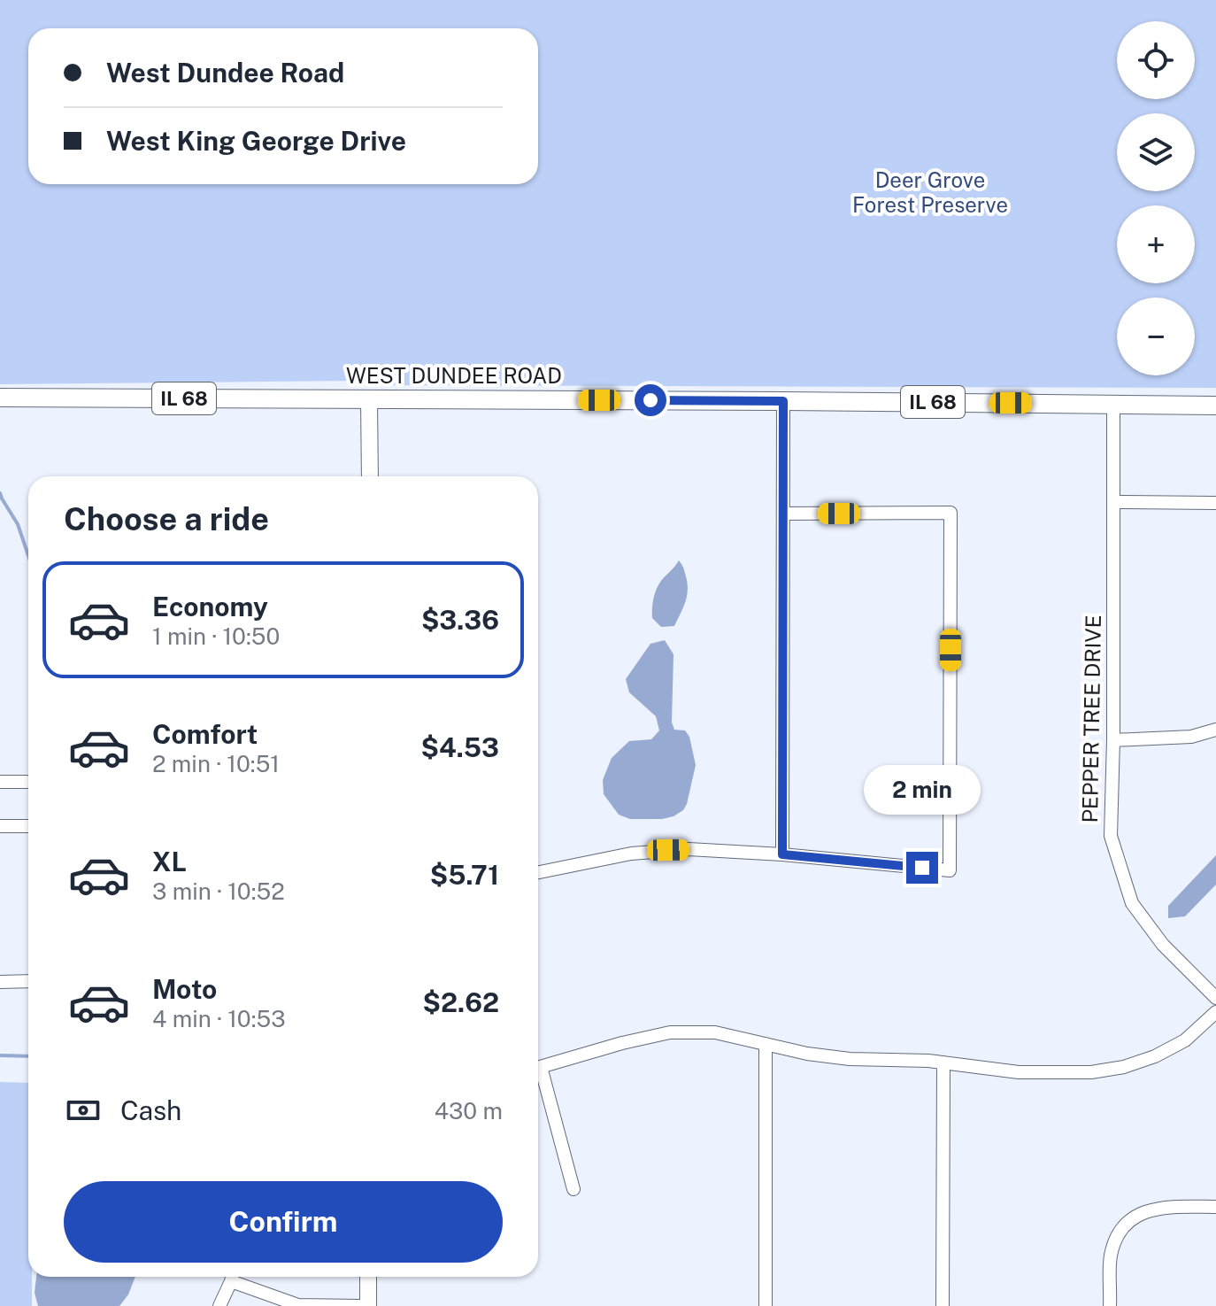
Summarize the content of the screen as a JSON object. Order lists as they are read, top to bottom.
{
  "streets": {
    "main road": ["WEST DUNDEE ROAD", "IL 68"],
    "street": ["PEPPER TREE DRIVE"]
  },
  "crossings": [
    ["WEST DUNDEE ROAD", "IL 68"],
    ["WEST DUNDEE ROAD", "PEPPER TREE DRIVE"],
    ["IL 68", "PEPPER TREE DRIVE"]
  ],
  "parks": ["Deer Grove Forest Preserve"],
  "page": {
    "map_buttons": ["+", "−"],
    "banner": ["West Dundee Road", "West King George Drive"],
    "heading": "Choose a ride",
    "list": [
      {
        "name": "Economy",
        "note": "1 min · 10:50",
        "value": "$3.36"
      },
      {
        "name": "Comfort",
        "note": "2 min · 10:51",
        "value": "$4.53"
      },
      {
        "name": "XL",
        "note": "3 min · 10:52",
        "value": "$5.71"
      },
      {
        "name": "Moto",
        "note": "4 min · 10:53",
        "value": "$2.62"
      }
    ],
    "bubble": "2 min",
    "pay": ["Cash", "430 m"],
    "buttons": "Confirm"
  }
}
